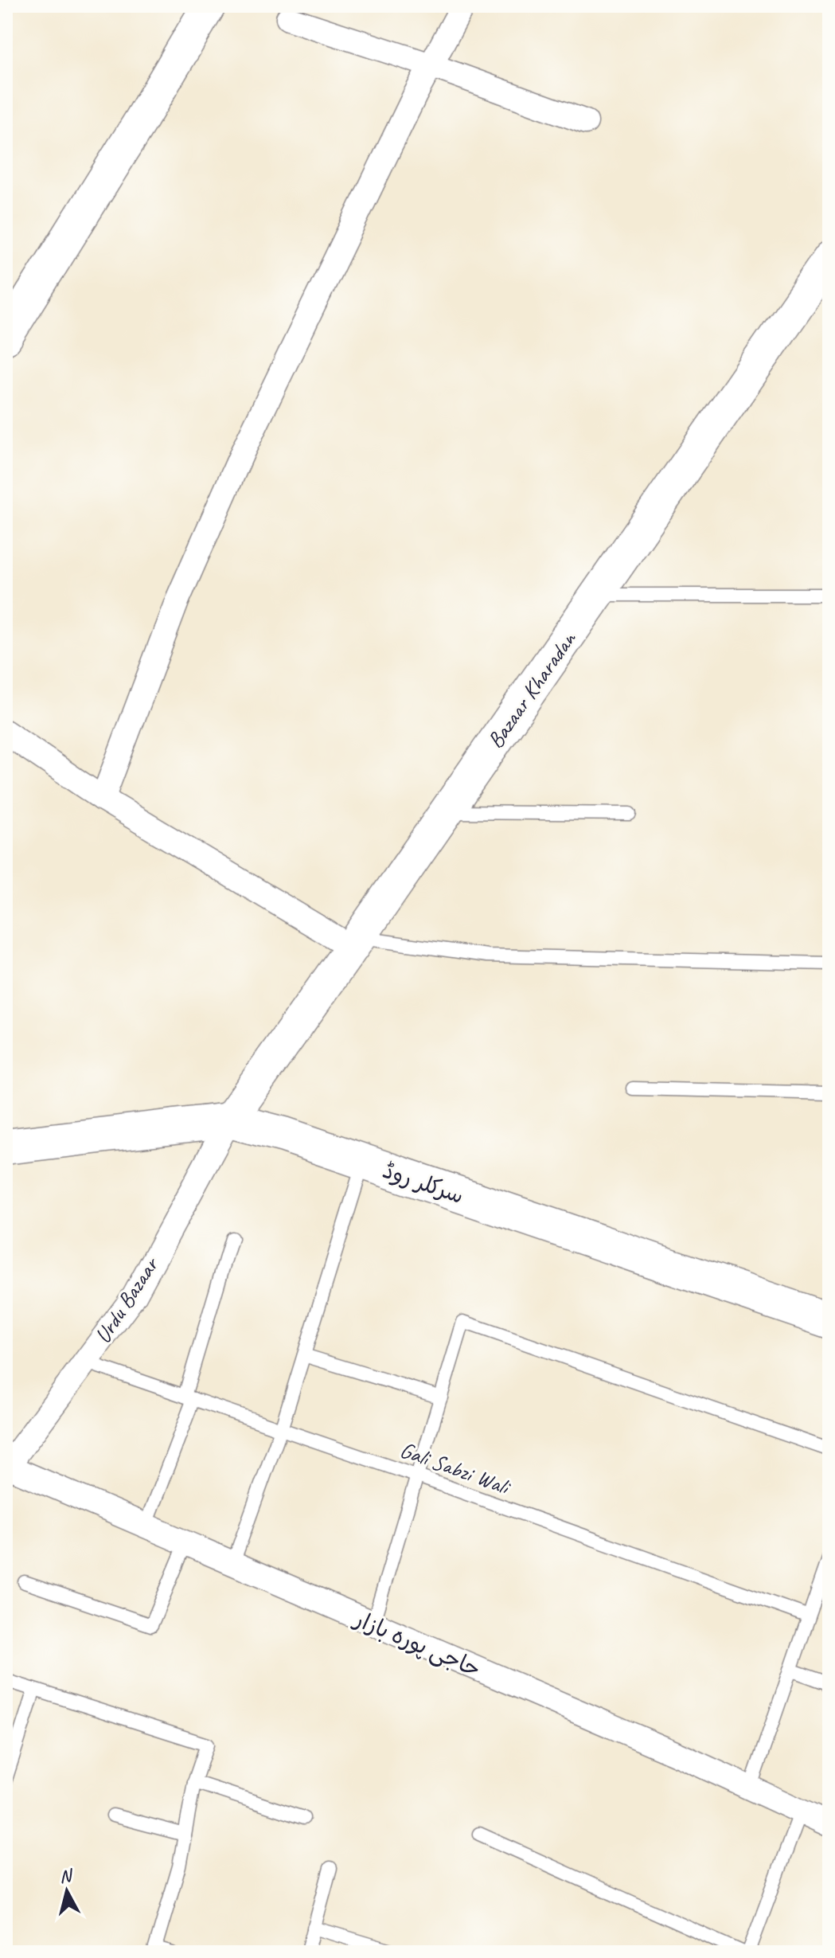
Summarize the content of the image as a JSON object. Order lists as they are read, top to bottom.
{
  "streets": {
    "main road": ["سرکلر روڈ"],
    "street": ["Bazaar Kharadan", "Urdu Bazaar", "حاجی پورہ بازار"],
    "lane": ["Gali Sabzi Wali"]
  },
  "crossings": [
    ["Bazaar Kharadan", "سرکلر روڈ"],
    ["Bazaar Kharadan", "Urdu Bazaar"],
    ["سرکلر روڈ", "Urdu Bazaar"],
    ["Urdu Bazaar", "Gali Sabzi Wali"],
    ["Urdu Bazaar", "حاجی پورہ بازار"]
  ],
  "north": "top"
}
